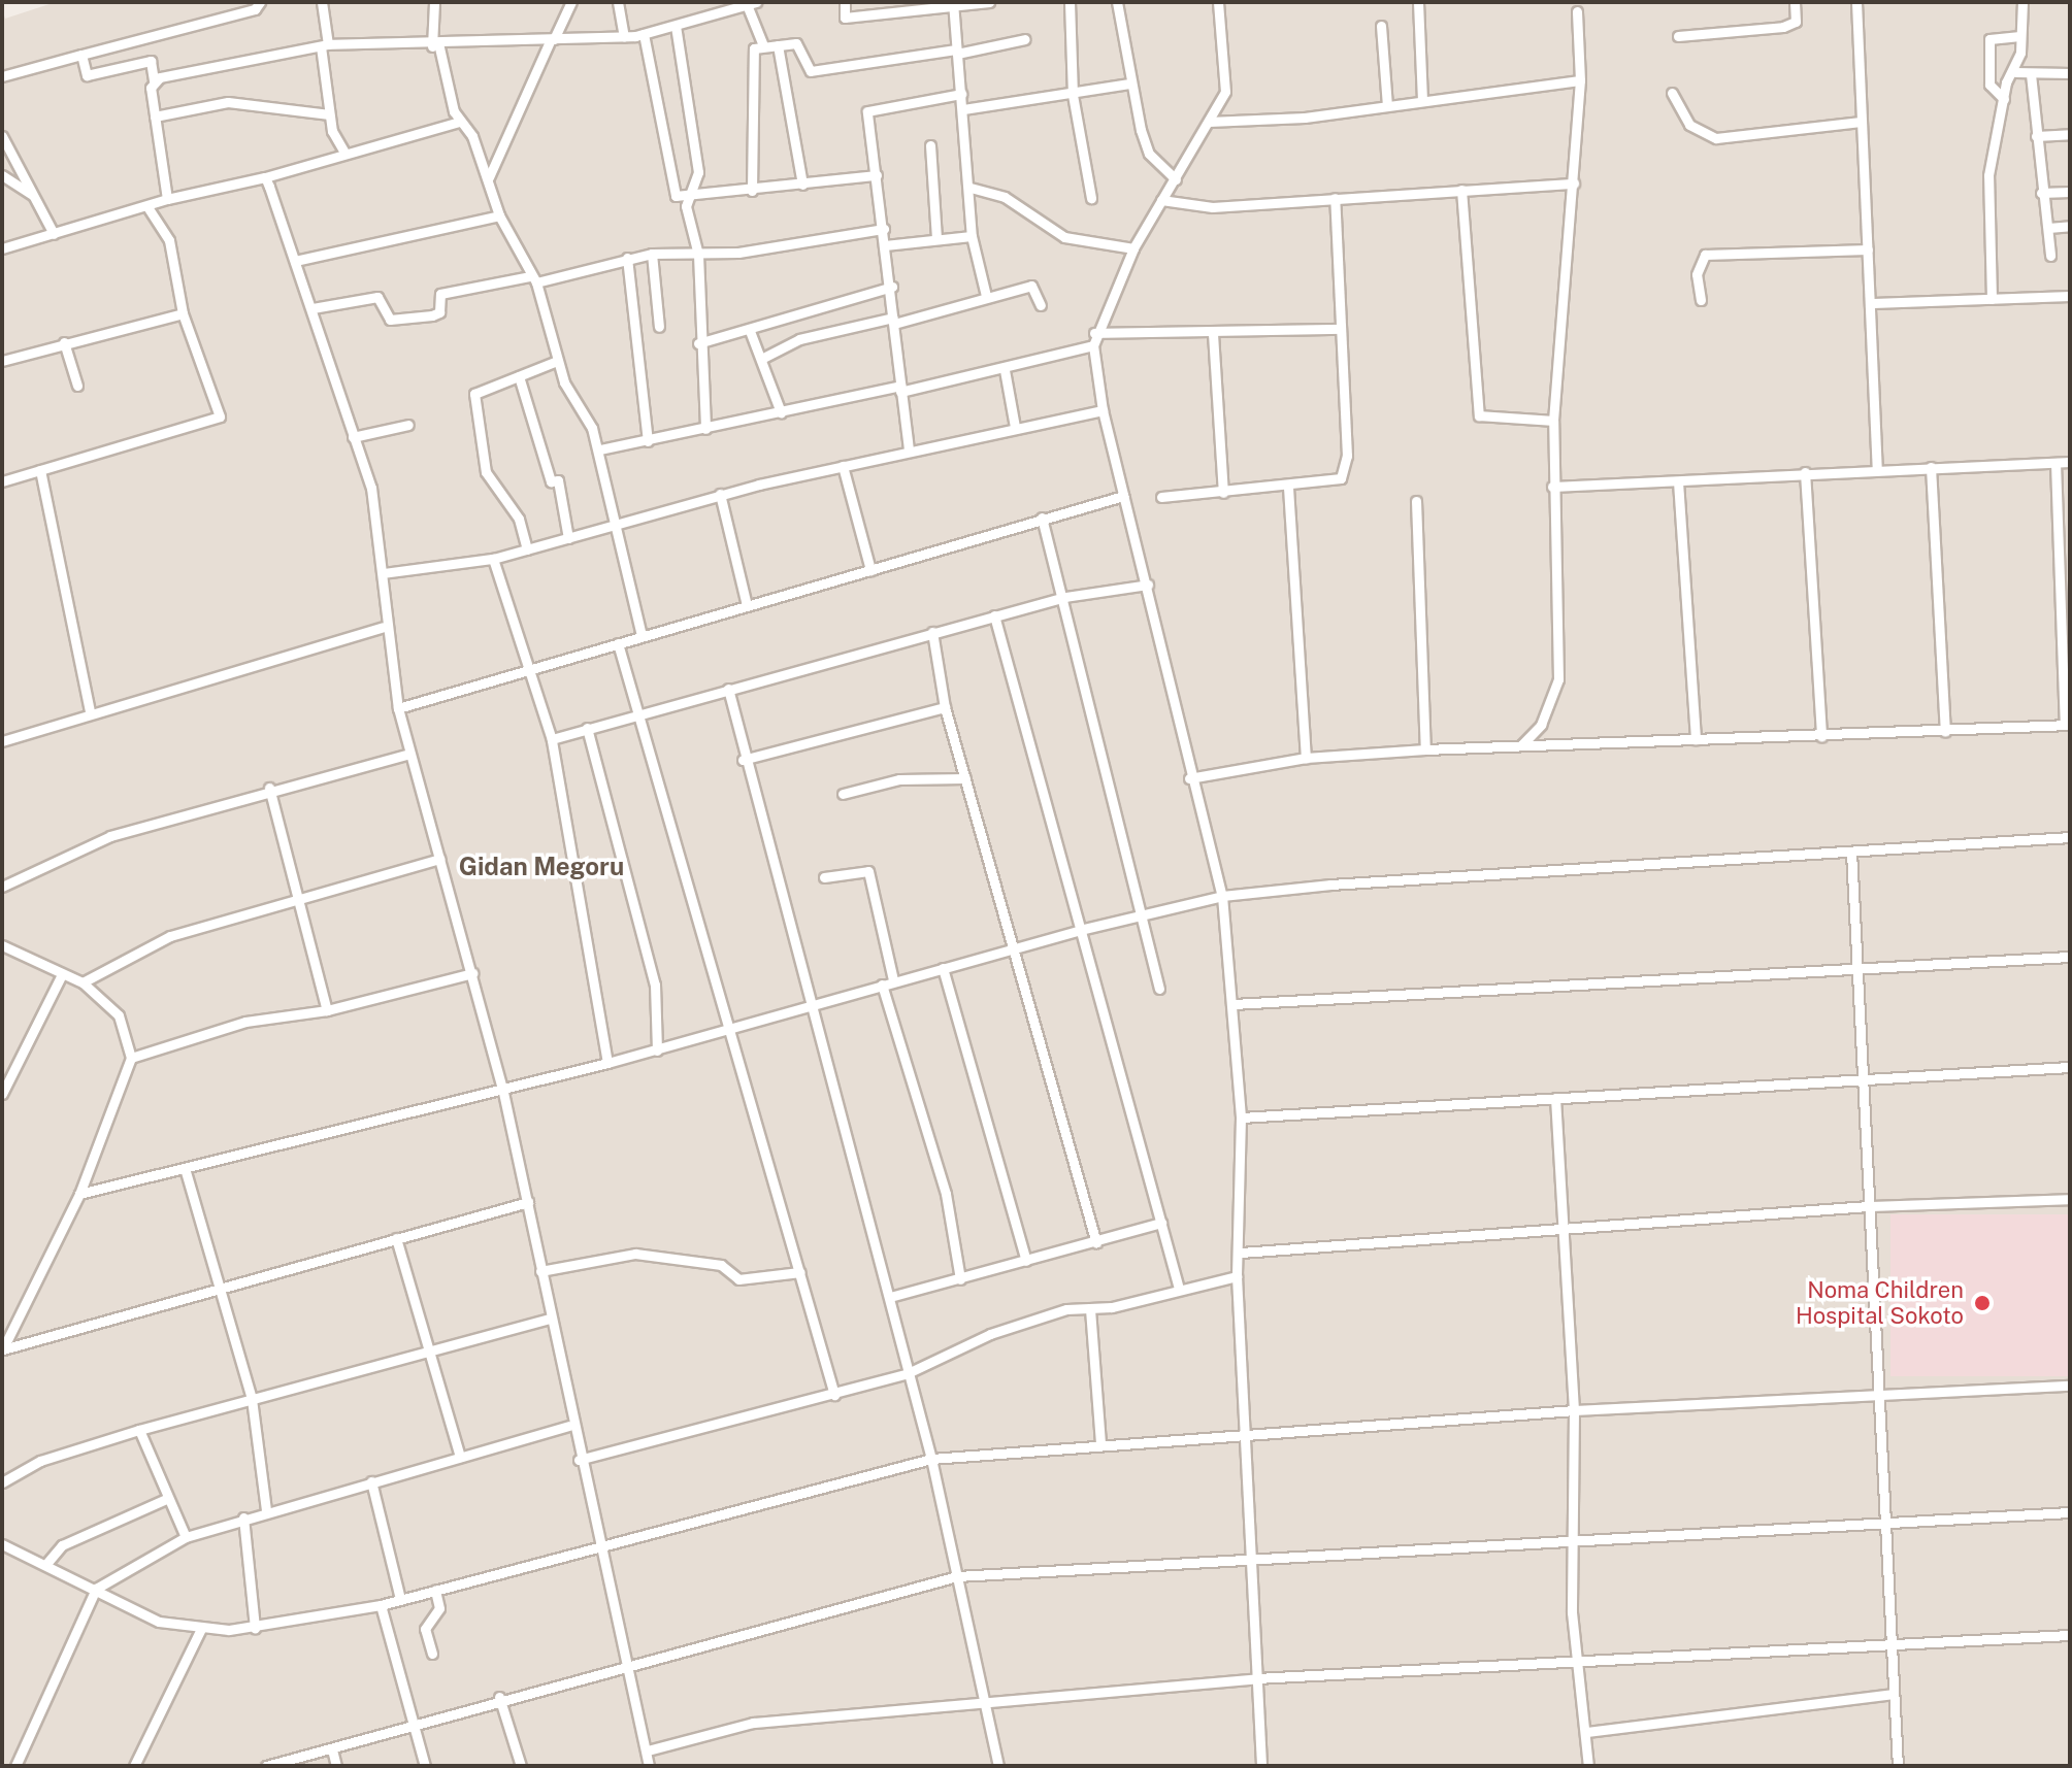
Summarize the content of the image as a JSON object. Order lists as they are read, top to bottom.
{
  "districts": ["Gidan Megoru"],
  "places": ["Noma Children Hospital Sokoto"]
}
